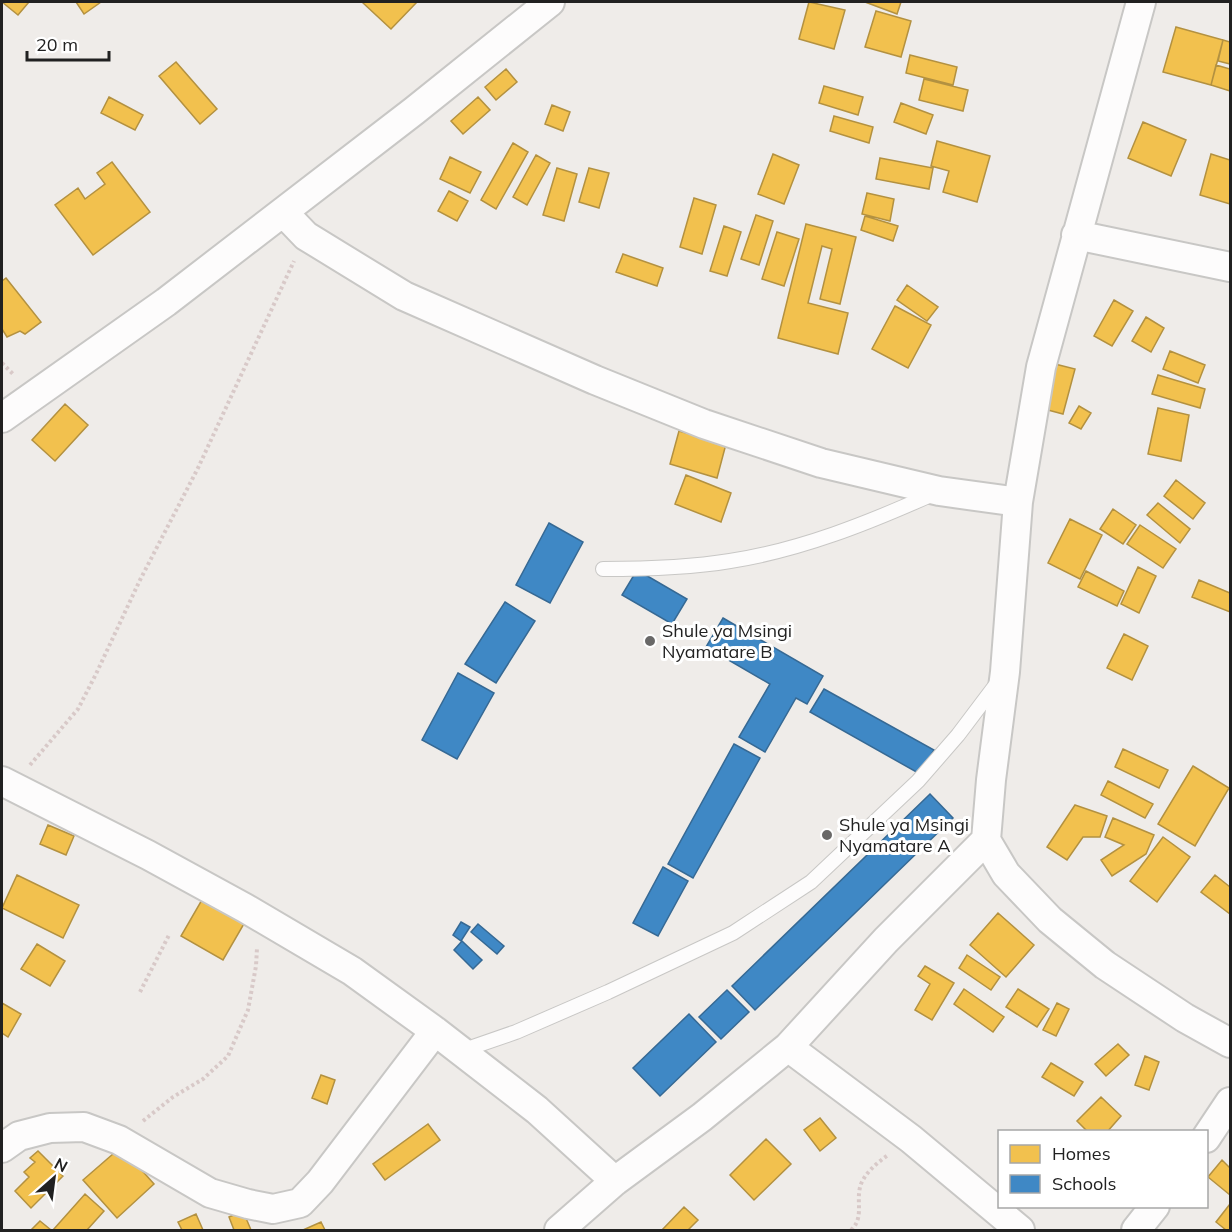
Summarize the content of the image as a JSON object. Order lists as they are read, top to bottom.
{
  "places": ["Shule ya Msingi Nyamatare B", "Shule ya Msingi Nyamatare A"],
  "legend": ["Homes", "Schools"],
  "scale_bar": "20 m",
  "north": "top right"
}
